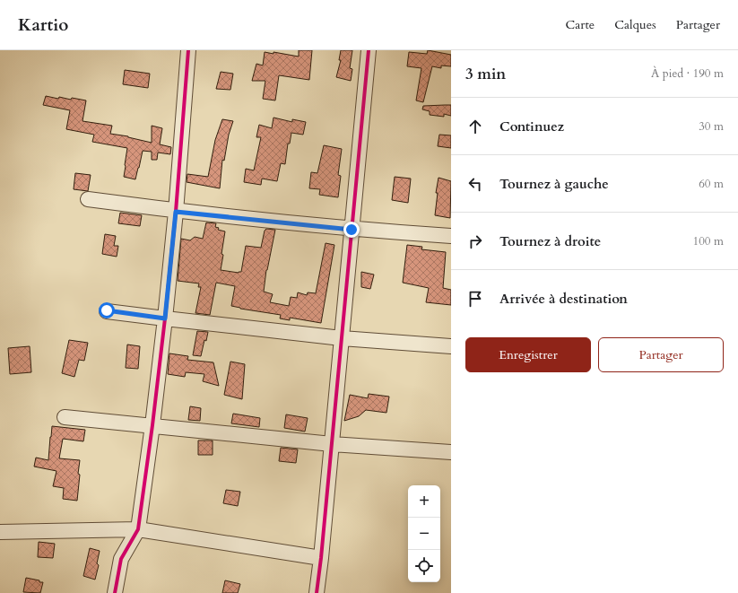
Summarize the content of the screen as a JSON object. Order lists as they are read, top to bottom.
{
  "page": {
    "header": "Kartio",
    "nav": ["Carte", "Calques", "Partager"],
    "heading": ["3 min", "À pied · 190 m"],
    "list": [
      ["Continuez", "30 m"],
      ["Tournez à gauche", "60 m"],
      ["Tournez à droite", "100 m"],
      "Arrivée à destination"
    ],
    "buttons": ["Enregistrer", "Partager"],
    "map_buttons": ["+", "−"]
  }
}
